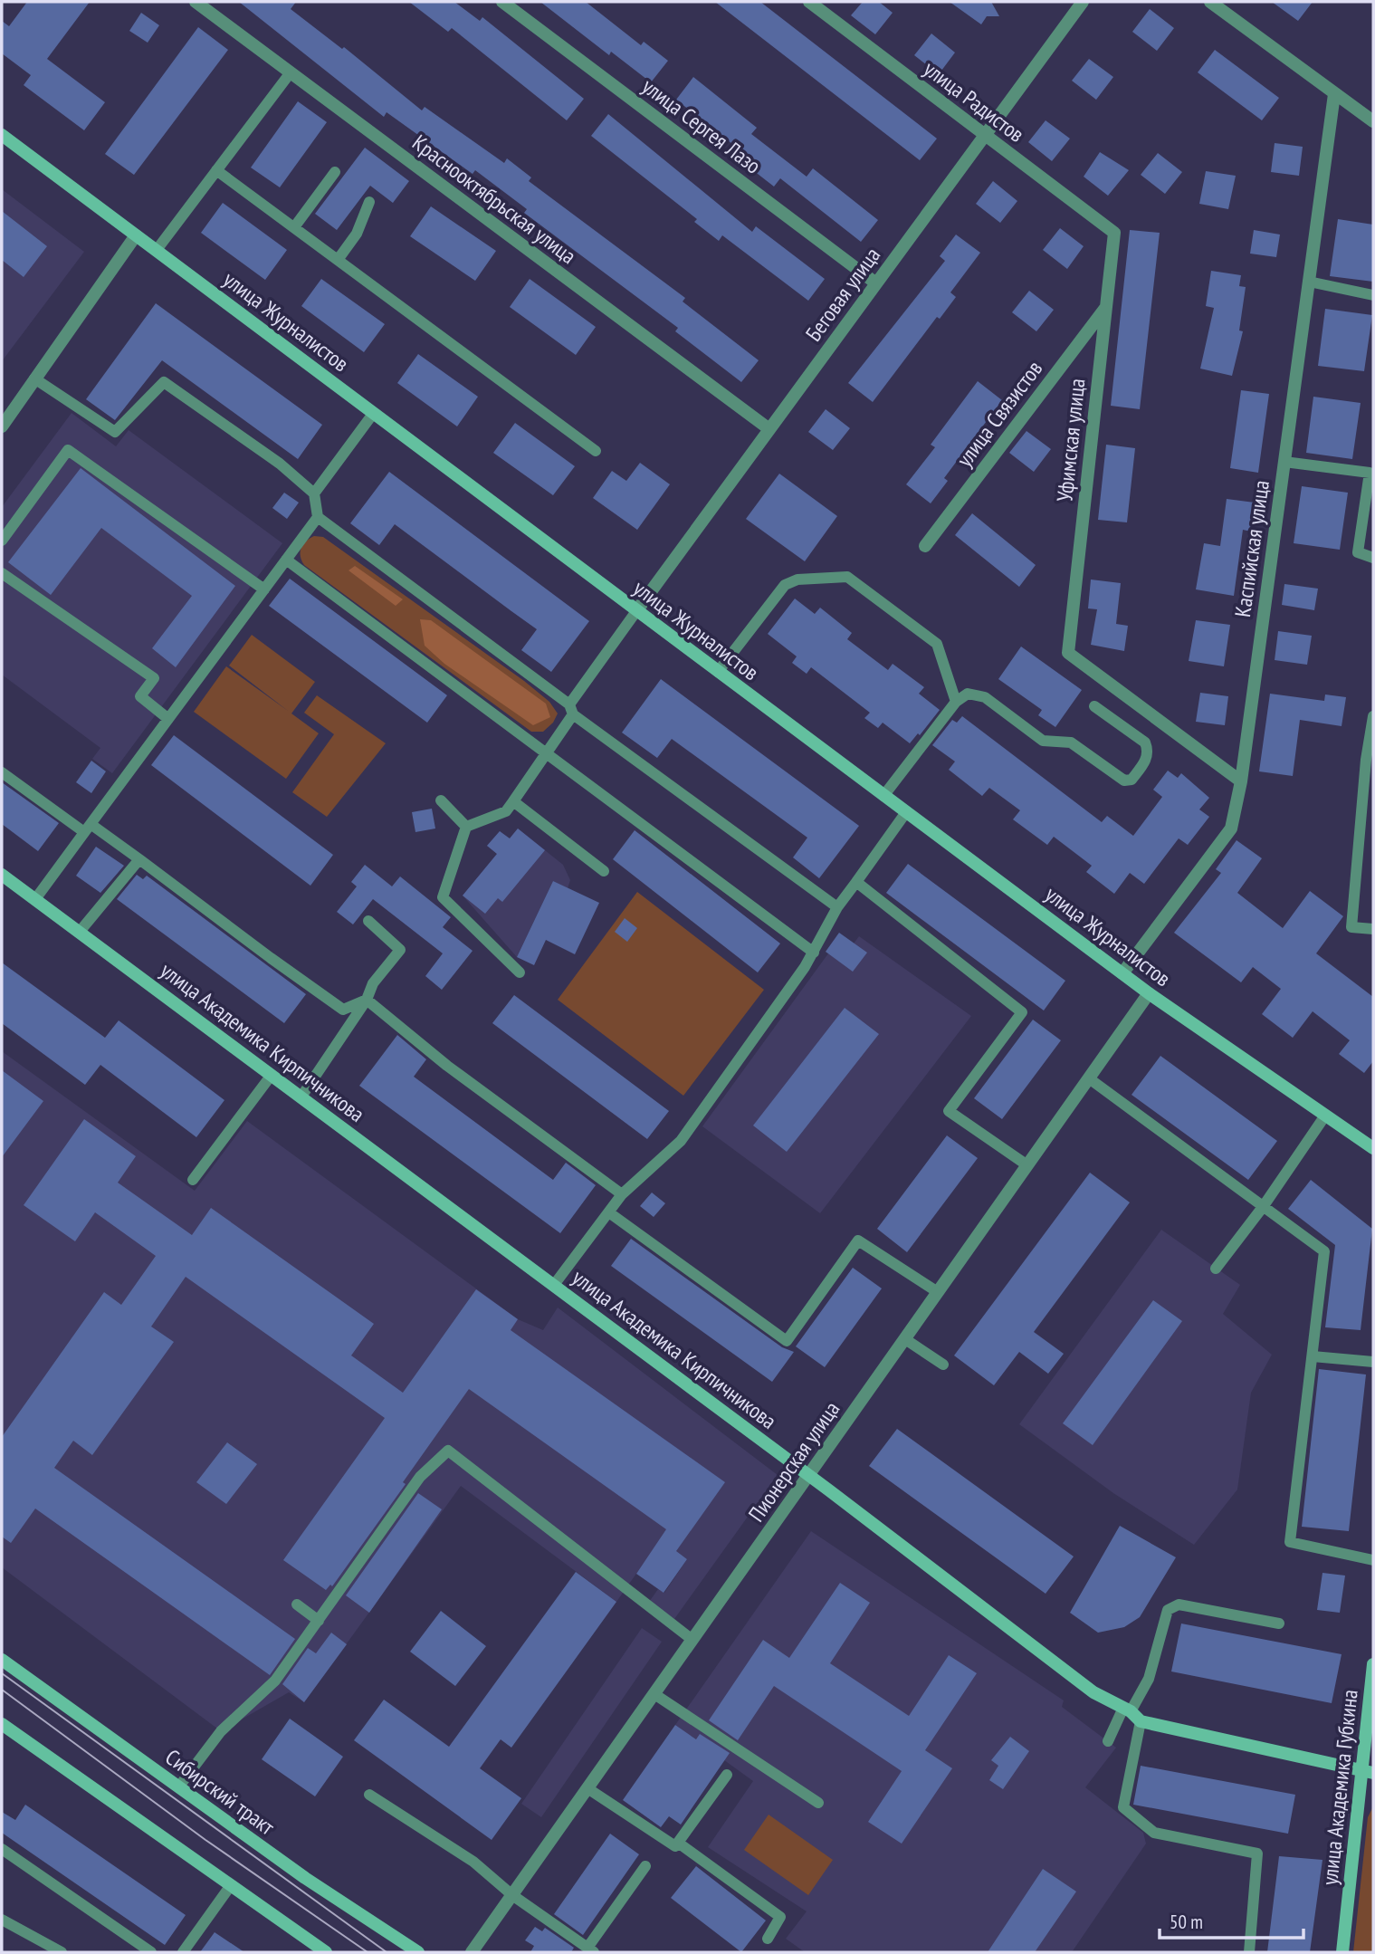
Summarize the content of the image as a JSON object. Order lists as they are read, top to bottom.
{
  "streets": {
    "street": [
      "улица Радистов",
      "улица Сергея Лазо",
      "Краснооктябрьская улица",
      "Беговая улица",
      "улица Журналистов",
      "улица Связистов",
      "Уфимская улица",
      "Каспийская улица",
      "улица Академика Кирпичникова",
      "Пионерская улица",
      "улица Академика Губкина",
      "Сибирский тракт"
    ]
  },
  "crossings": [
    ["улица Радистов", "Беговая улица"],
    ["улица Радистов", "Уфимская улица"],
    ["улица Сергея Лазо", "Беговая улица"],
    ["Краснооктябрьская улица", "Беговая улица"],
    ["Беговая улица", "улица Журналистов"],
    ["улица Журналистов", "Каспийская улица"],
    ["улица Журналистов", "Пионерская улица"],
    ["улица Связистов", "Уфимская улица"],
    ["Уфимская улица", "Каспийская улица"],
    ["улица Академика Кирпичникова", "Пионерская улица"]
  ],
  "scale_bar": "50 m"
}
